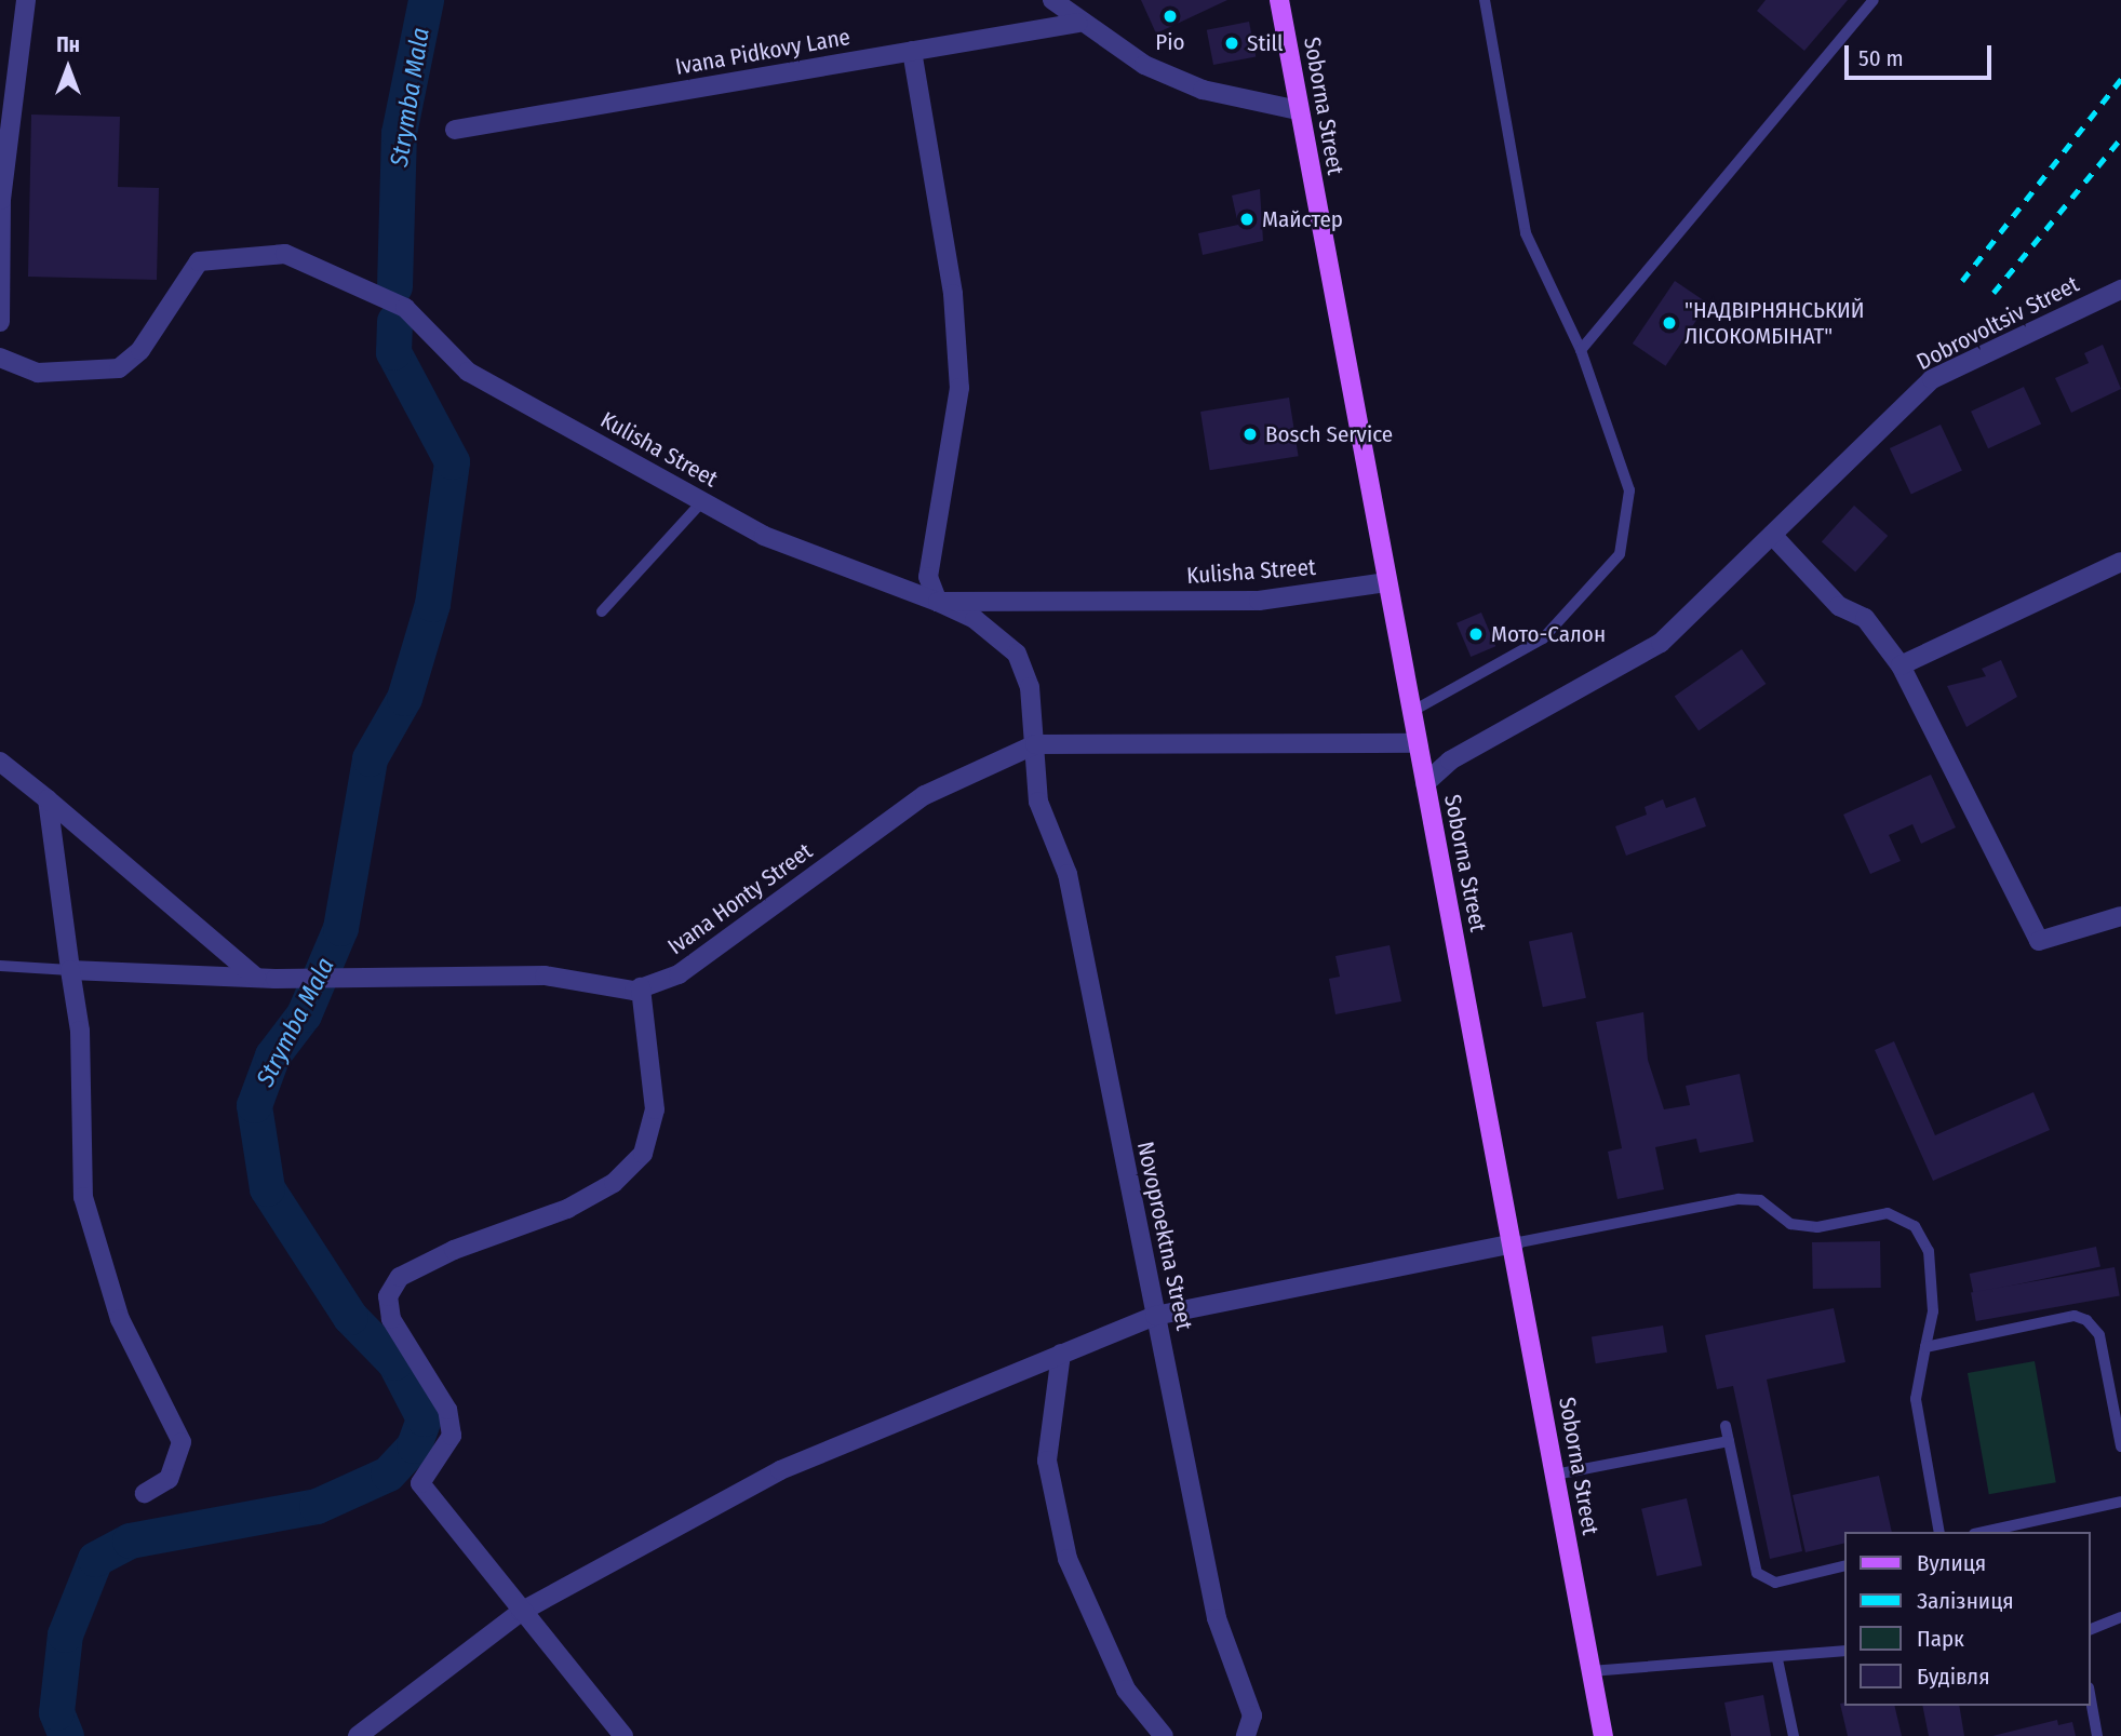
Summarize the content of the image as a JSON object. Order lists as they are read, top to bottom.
{
  "streets": {
    "main road": ["Soborna Street"],
    "street": [
      "Ivana Pidkovy Lane",
      "Dobrovoltsiv Street",
      "Kulisha Street",
      "Ivana Honty Street",
      "Novoproektna Street"
    ]
  },
  "crossings": [
    ["Soborna Street", "Dobrovoltsiv Street"],
    ["Soborna Street", "Kulisha Street"],
    ["Soborna Street", "Ivana Honty Street"],
    ["Kulisha Street", "Novoproektna Street"],
    ["Ivana Honty Street", "Novoproektna Street"]
  ],
  "water": ["Strymba Mala"],
  "places": [
    "Ріо",
    "Still",
    "Майстер",
    "\"НАДВІРНЯНСЬКИЙ ЛІСОКОМБІНАТ\"",
    "Bosch Service",
    "Мото-Салон"
  ],
  "legend": [
    "Вулиця",
    "Залізниця",
    "Парк",
    "Будівля"
  ],
  "scale_bar": "50 m",
  "north": "top"
}
